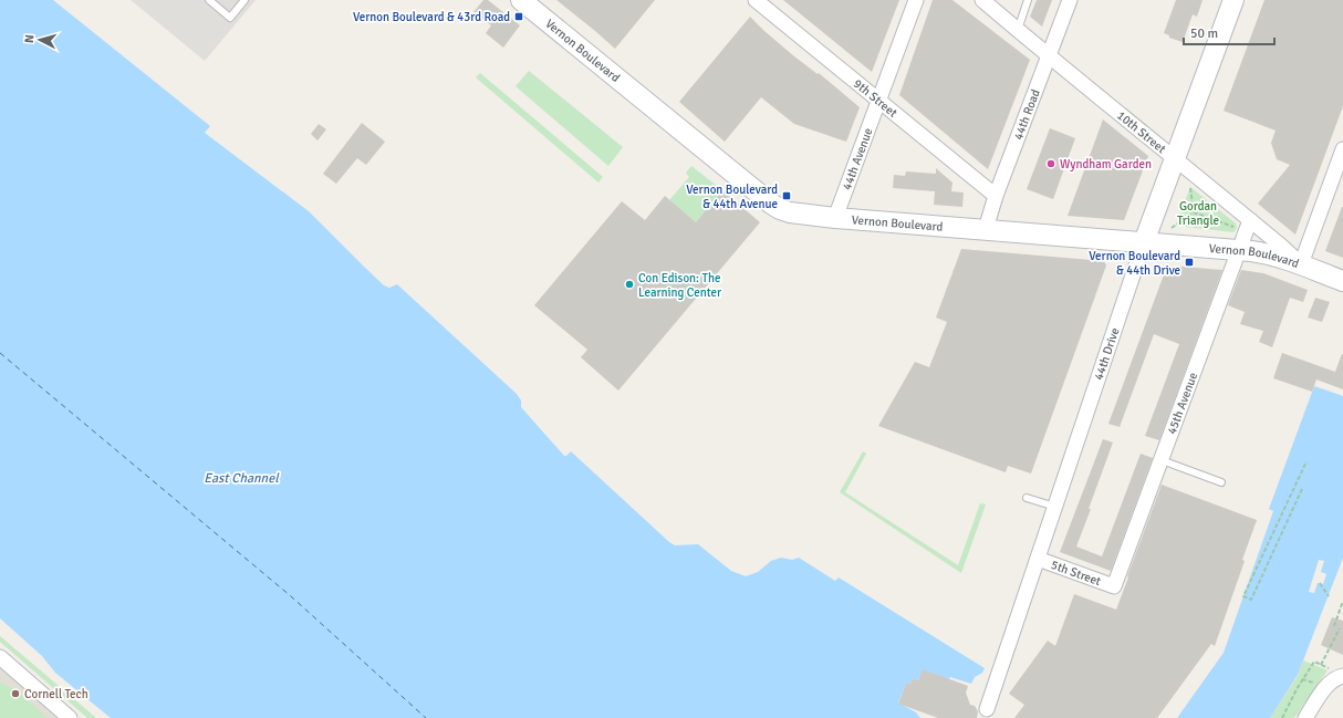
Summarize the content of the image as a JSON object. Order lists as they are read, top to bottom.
{
  "streets": {
    "main road": ["Vernon Boulevard", "44th Drive"],
    "street": [
      "9th Street",
      "44th Road",
      "10th Street",
      "44th Avenue",
      "45th Avenue",
      "5th Street"
    ]
  },
  "crossings": [
    ["Vernon Boulevard", "44th Road"],
    ["Vernon Boulevard", "10th Street"],
    ["Vernon Boulevard", "44th Avenue"],
    ["Vernon Boulevard", "44th Drive"],
    ["Vernon Boulevard", "45th Avenue"],
    ["9th Street", "44th Road"],
    ["9th Street", "44th Avenue"],
    ["44th Road", "10th Street"],
    ["10th Street", "44th Drive"],
    ["10th Street", "45th Avenue"],
    ["44th Drive", "5th Street"],
    ["45th Avenue", "5th Street"]
  ],
  "water": ["East Channel"],
  "parks": ["Gordan Triangle"],
  "places": {
    "transit": ["Vernon Boulevard & 43rd Road", "Vernon Boulevard & 44th Avenue", "Vernon Boulevard & 44th Drive"],
    "other": ["Wyndham Garden", "Con Edison: The Learning Center", "Cornell Tech"]
  },
  "scale_bar": "50 m",
  "north": "left"
}
